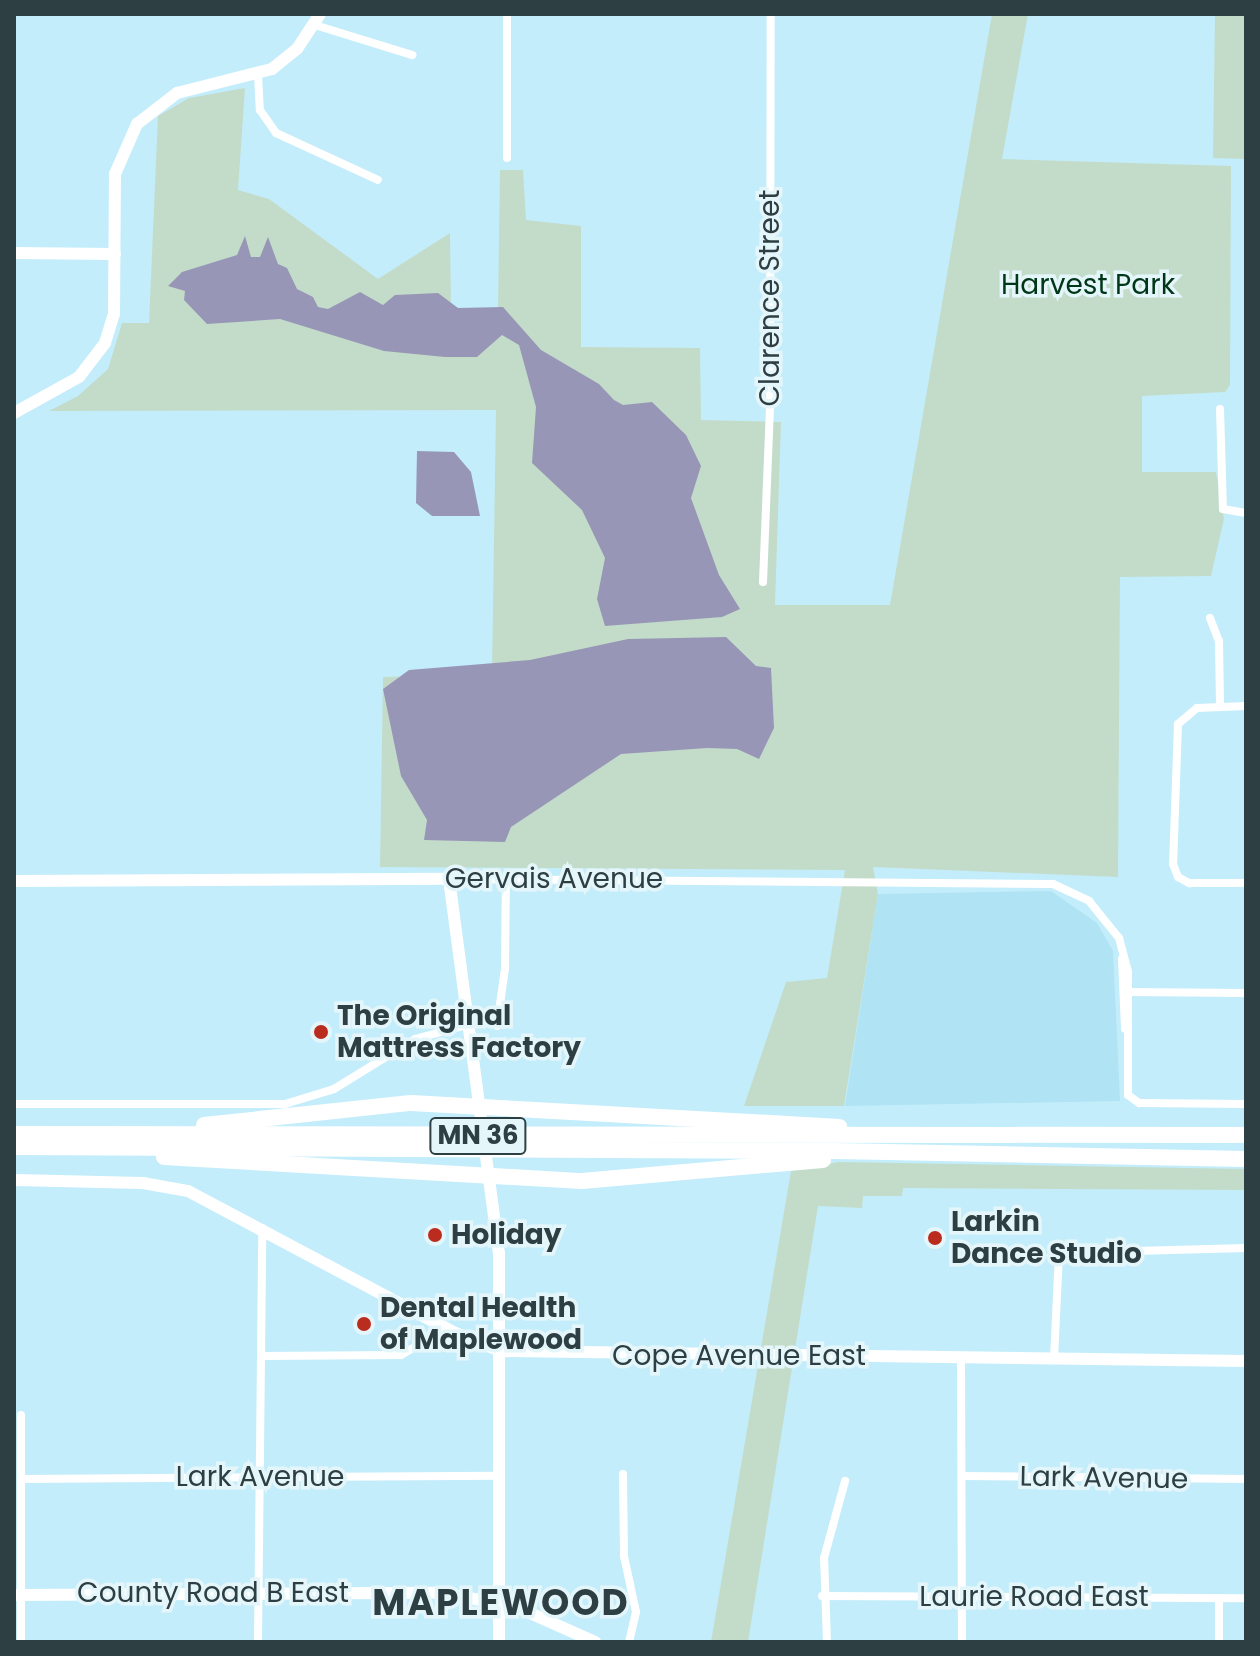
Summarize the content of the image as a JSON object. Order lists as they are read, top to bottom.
{
  "streets": {
    "highway": ["MN 36"],
    "street": [
      "Clarence Street",
      "Gervais Avenue",
      "Cope Avenue East",
      "Lark Avenue",
      "County Road B East",
      "Laurie Road East"
    ]
  },
  "districts": ["MAPLEWOOD"],
  "parks": ["Harvest Park"],
  "places": [
    "The Original Mattress Factory",
    "Holiday",
    "Larkin Dance Studio",
    "Dental Health of Maplewood"
  ]
}
